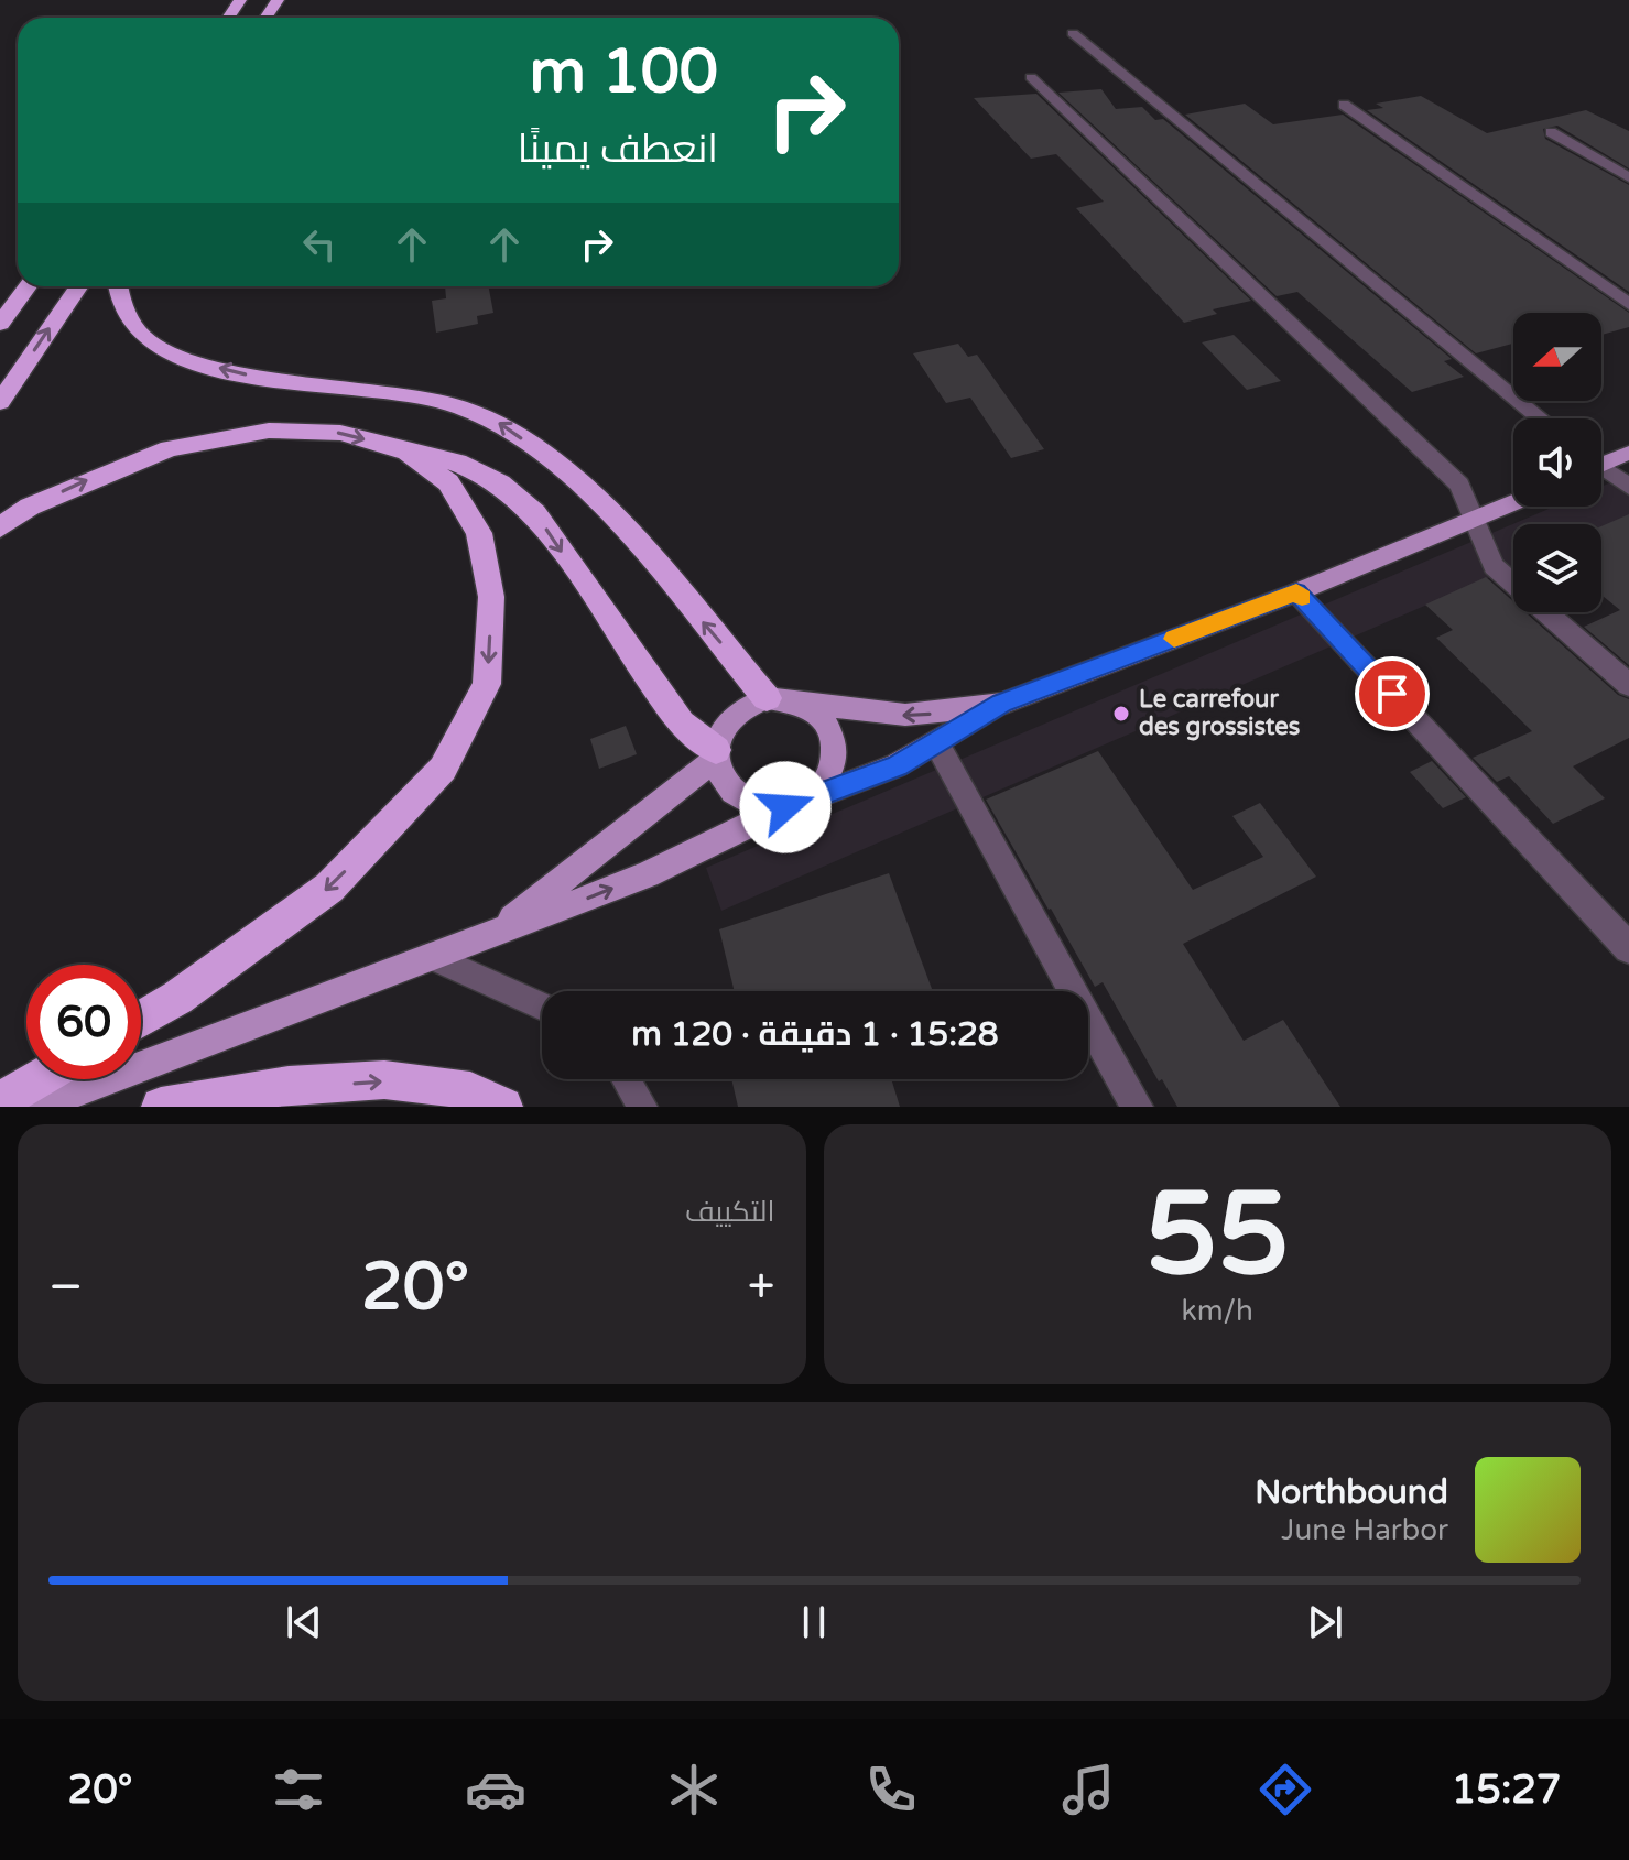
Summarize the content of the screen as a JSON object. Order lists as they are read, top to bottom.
{
  "places": ["Le carrefour des grossistes"],
  "north": "left",
  "page": {
    "turn": ["100 m", "انعطف يمينًا"],
    "limit": "60",
    "trip": "15:28 · 1 دقيقة · 120 m",
    "tile": [
      ["55", "km/h"],
      "التكييف"
    ],
    "heat": ["−", "20°", "+"],
    "song": ["Northbound", "June Harbor"],
    "tabs": ["15:27", "20°"]
  }
}
